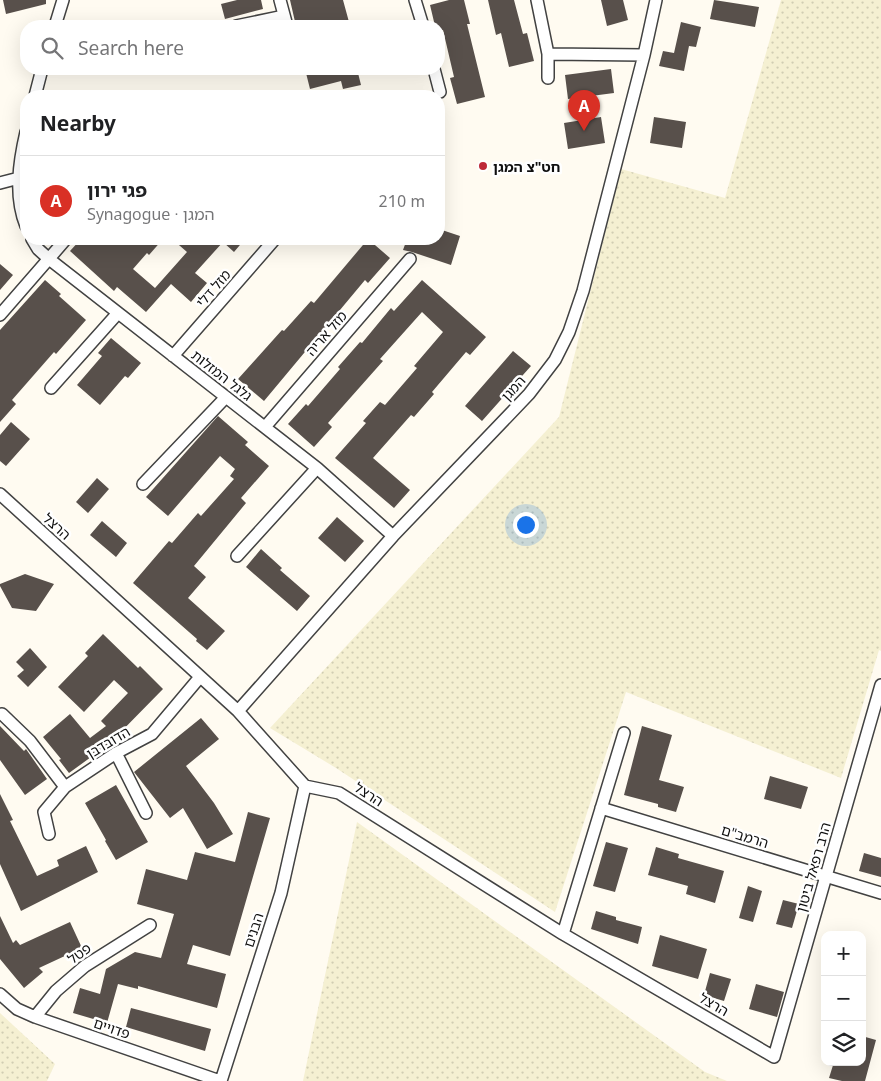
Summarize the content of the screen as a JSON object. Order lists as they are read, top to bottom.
{
  "streets": {
    "street": [
      "מזל דלי",
      "מזל אריה",
      "גלגל המזלות",
      "המגן",
      "הרצל",
      "הדובדבן",
      "הרמב\"ם",
      "הרב רפאל ביטון",
      "הבנים",
      "פטל",
      "פדויים"
    ]
  },
  "crossings": [
    ["מזל דלי", "גלגל המזלות"],
    ["מזל אריה", "גלגל המזלות"],
    ["גלגל המזלות", "המגן"],
    ["המגן", "הרצל"],
    ["הרצל", "הדובדבן"],
    ["הרצל", "הרב רפאל ביטון"],
    ["הרצל", "הבנים"],
    ["הרמב\"ם", "הרב רפאל ביטון"],
    ["הבנים", "פדויים"],
    ["פטל", "פדויים"]
  ],
  "places": ["חט\"צ המגן"],
  "page": {
    "search": "Search here",
    "pins": "A",
    "heading": "Nearby",
    "list": [
      {
        "mark": "A",
        "name": "פגי ירון",
        "note": "Synagogue · המגן",
        "value": "210 m"
      }
    ],
    "map_buttons": ["+", "−"]
  }
}
